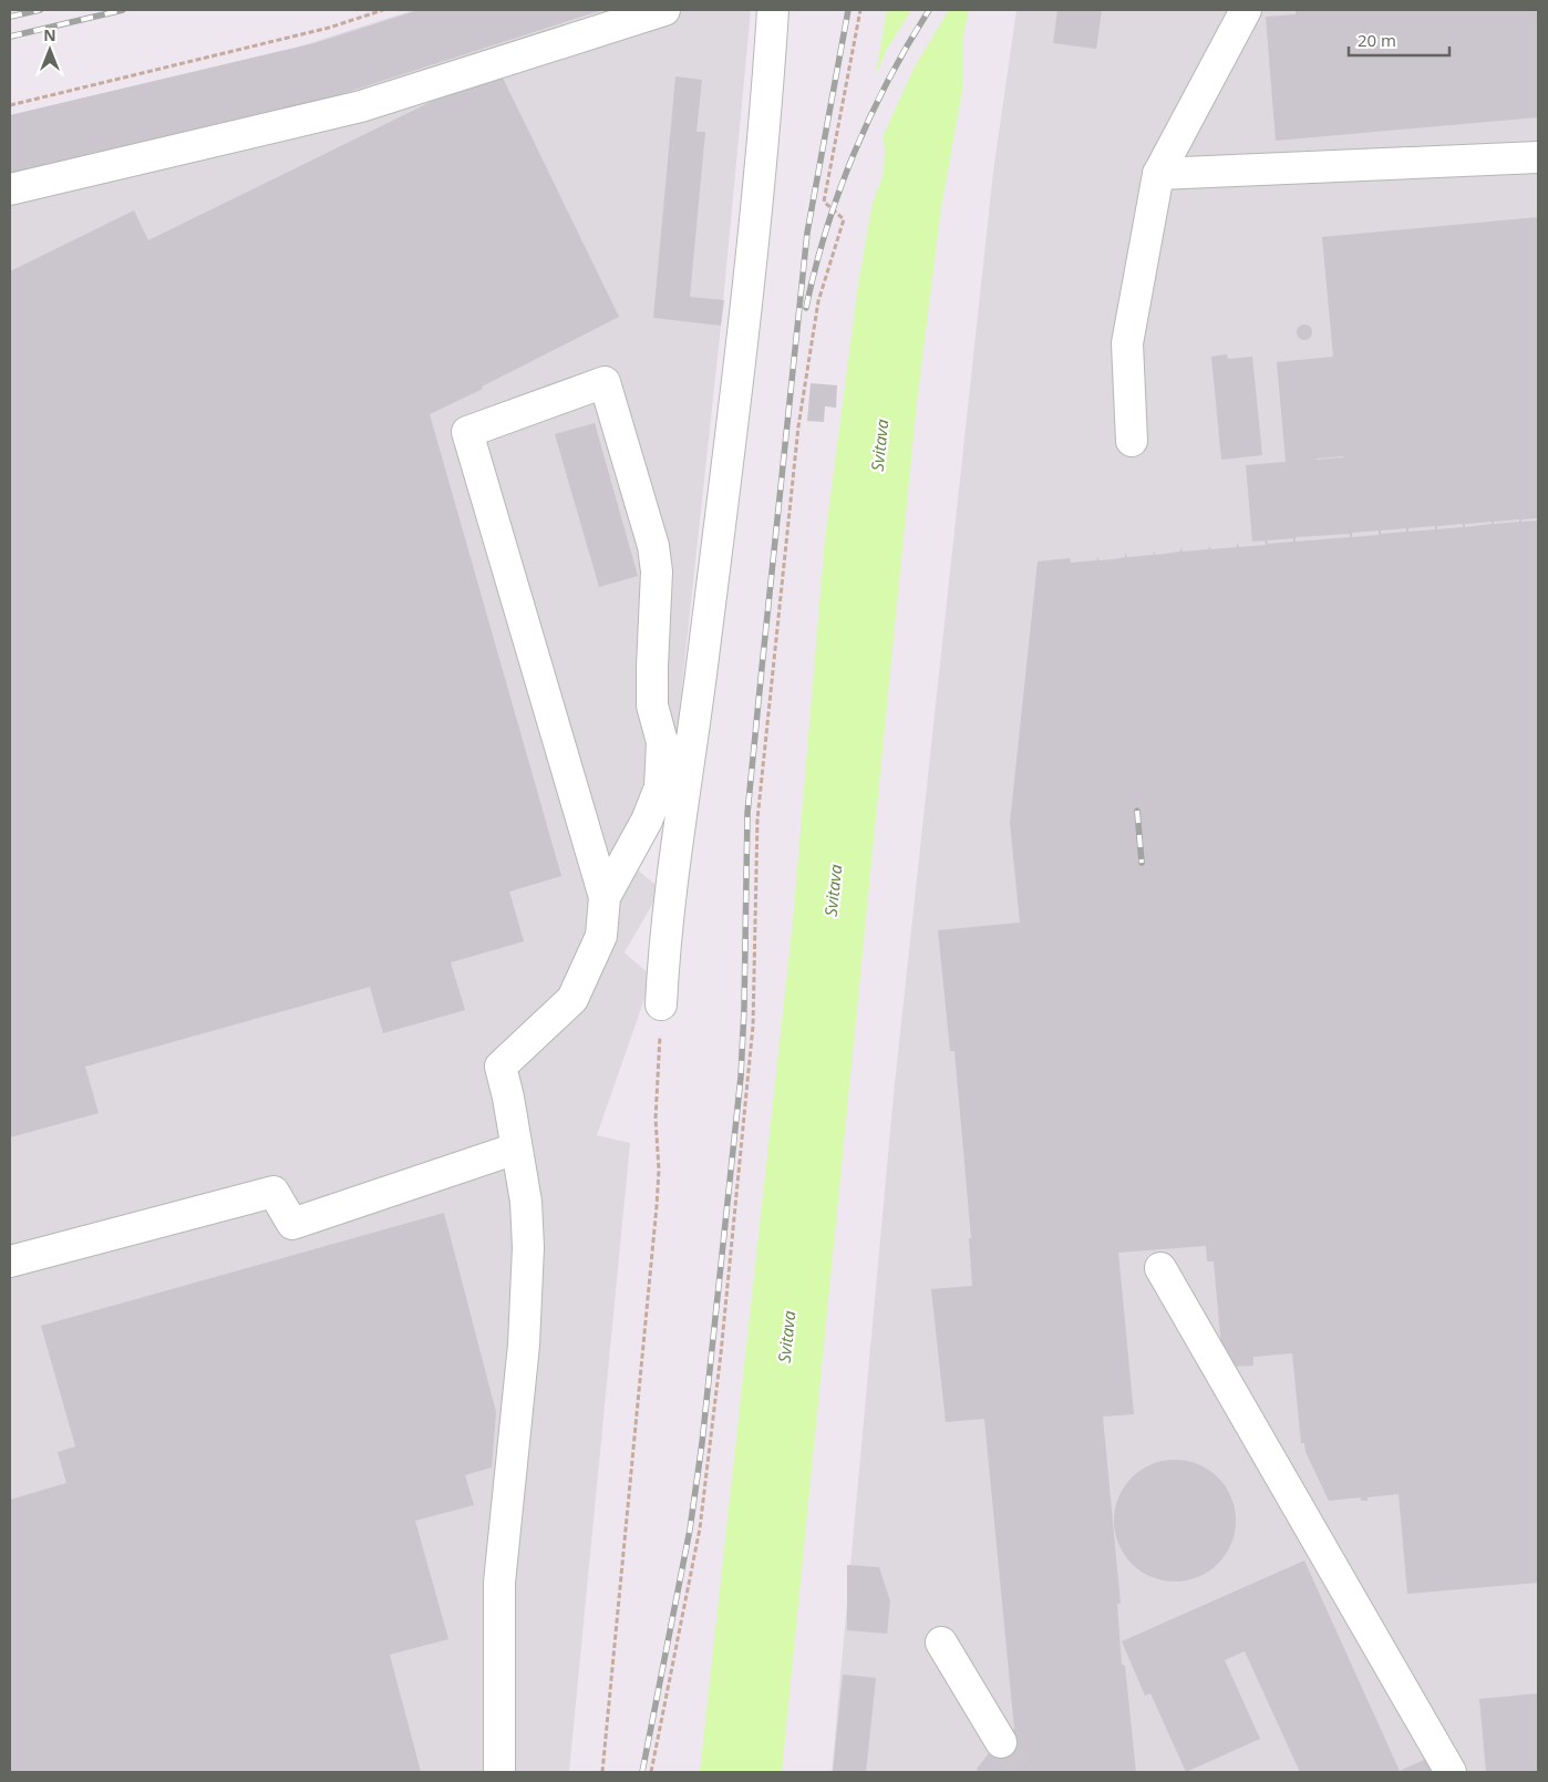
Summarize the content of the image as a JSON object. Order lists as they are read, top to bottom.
{
  "water": ["Svitava"],
  "scale_bar": "20 m",
  "north": "top"
}
